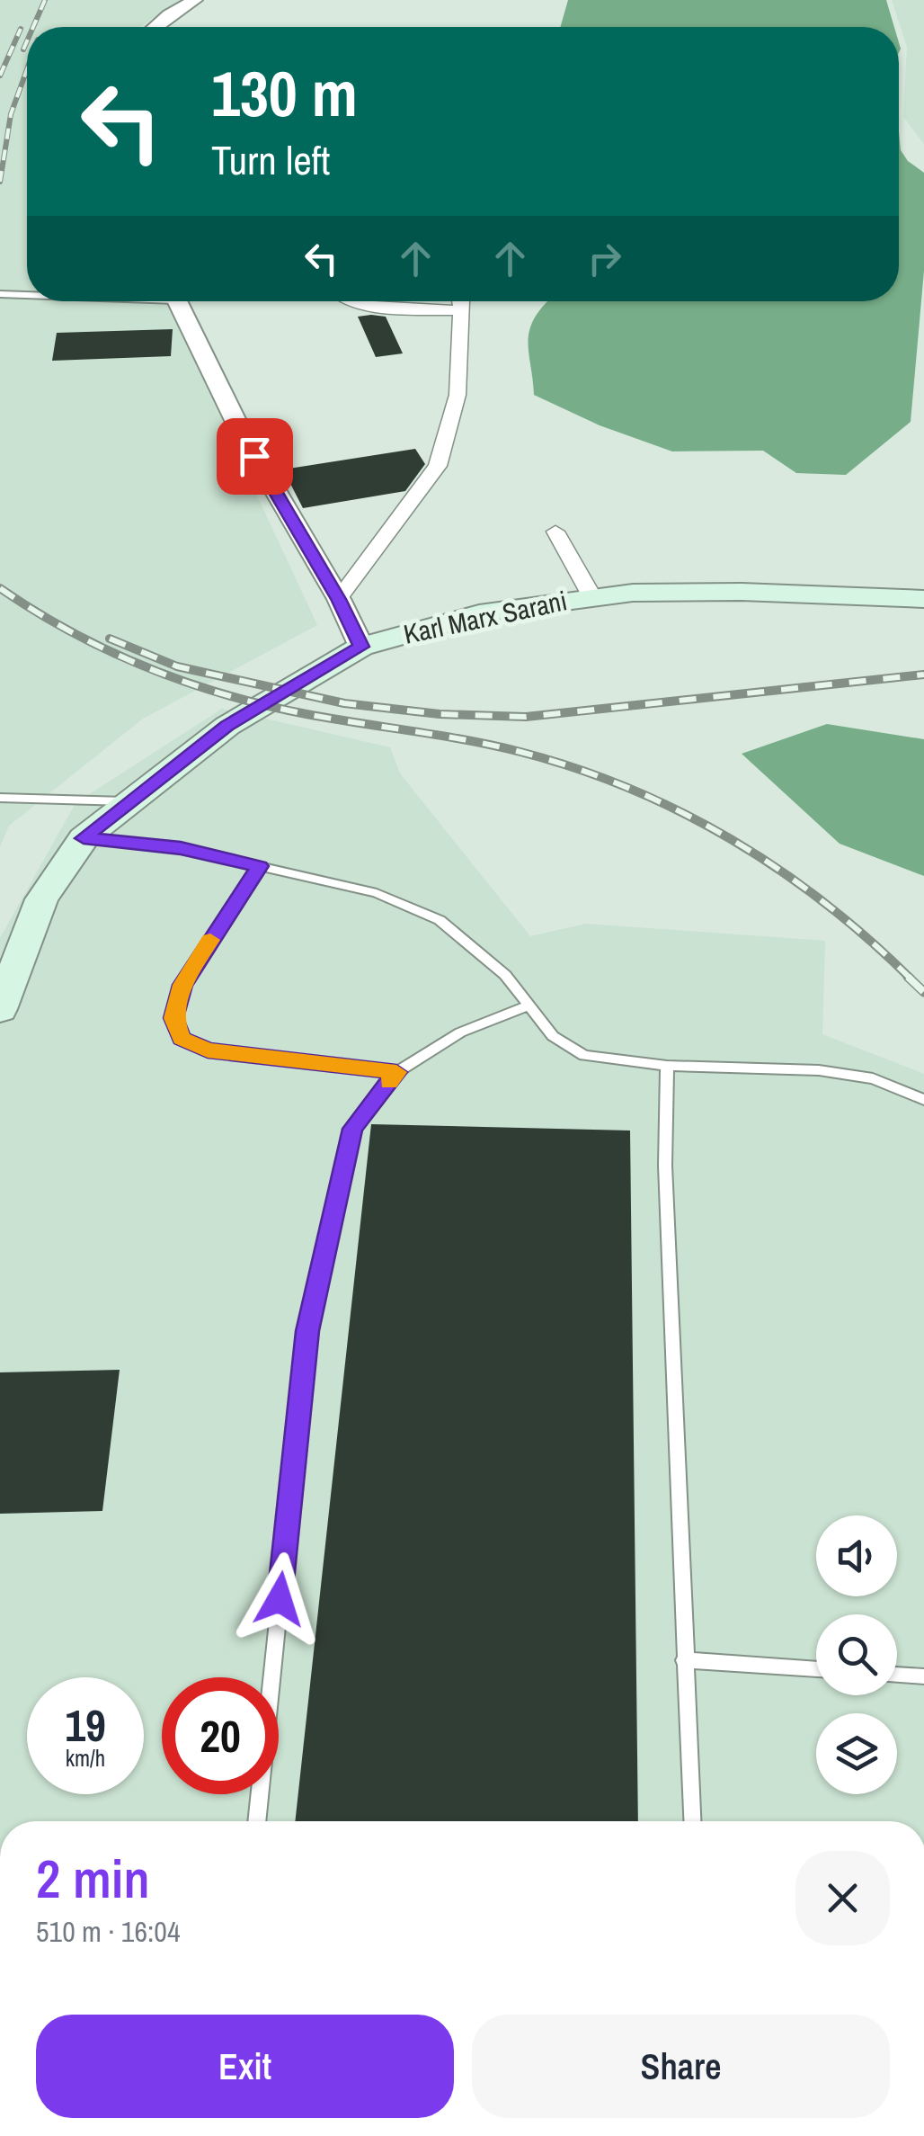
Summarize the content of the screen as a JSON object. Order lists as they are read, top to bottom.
{
  "streets": {
    "main road": ["Karl Marx Sarani"]
  },
  "page": {
    "turn": ["130 m", "Turn left"],
    "speed": "19 km/h",
    "limit": "20",
    "heading": ["2 min", "510 m · 16:04"],
    "buttons": ["Exit", "Share"]
  }
}
